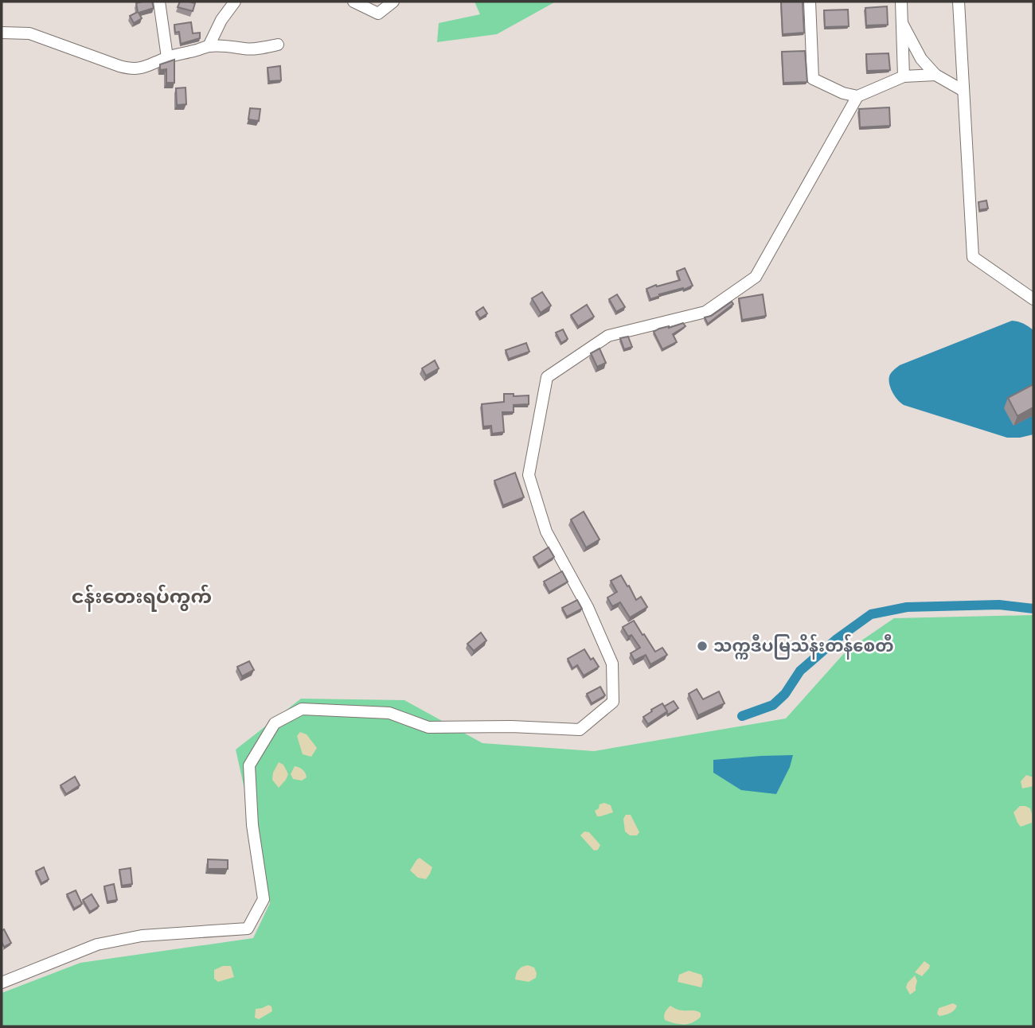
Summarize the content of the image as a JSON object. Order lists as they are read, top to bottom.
{
  "districts": ["ငန်းတေးရပ်ကွက်"],
  "places": ["သက္ကဒီပမြသိန်းတန်စေတီ"]
}
